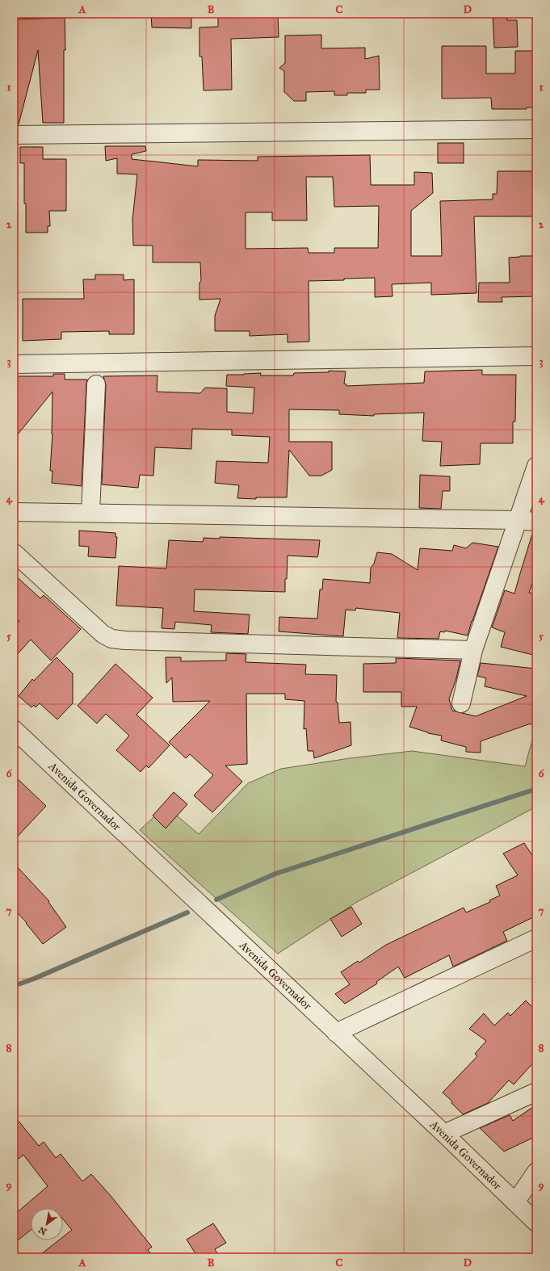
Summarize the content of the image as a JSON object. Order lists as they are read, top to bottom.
{
  "streets": {
    "street": ["Avenida Governador"]
  },
  "north": "bottom left",
  "grid": {
    "columns": [
      "A",
      "B",
      "C",
      "D"
    ],
    "rows": [
      "1",
      "2",
      "3",
      "4",
      "5",
      "6",
      "7",
      "8",
      "9"
    ]
  }
}
